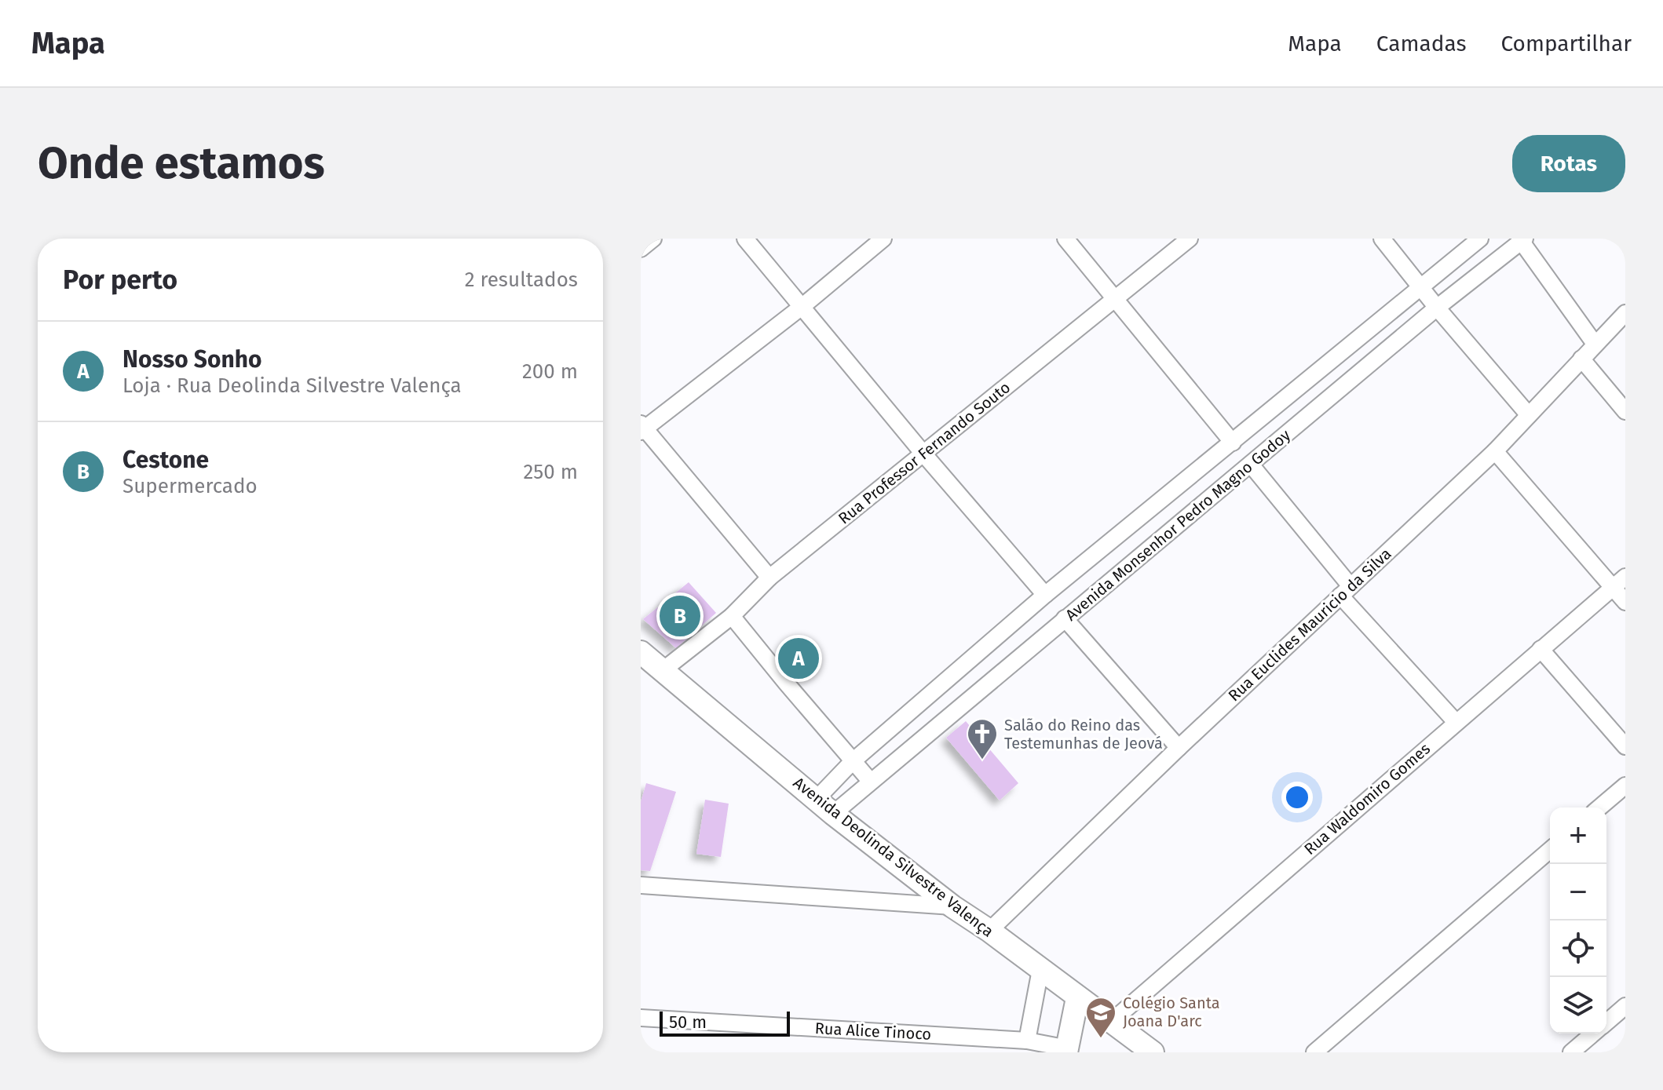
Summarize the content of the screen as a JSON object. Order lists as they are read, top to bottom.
{
  "streets": {
    "street": [
      "Rua Professor Fernando Souto",
      "Avenida Monsenhor Pedro Magno Godoy",
      "Rua Euclides Mauricio da Silva",
      "Rua Waldomiro Gomes",
      "Avenida Deolinda Silvestre Valença",
      "Rua Alice Tinoco"
    ]
  },
  "crossings": [
    ["Rua Professor Fernando Souto", "Avenida Deolinda Silvestre Valença"],
    ["Avenida Monsenhor Pedro Magno Godoy", "Avenida Deolinda Silvestre Valença"],
    ["Rua Euclides Mauricio da Silva", "Avenida Deolinda Silvestre Valença"],
    ["Rua Waldomiro Gomes", "Avenida Deolinda Silvestre Valença"]
  ],
  "places": {
    "church": ["Salão do Reino das Testemunhas de Jeová"],
    "school or university": ["Colégio Santa Joana D'arc"]
  },
  "scale_bar": "50 m",
  "page": {
    "header": "Mapa",
    "nav": ["Mapa", "Camadas", "Compartilhar"],
    "buttons": "Rotas",
    "title": "Onde estamos",
    "heading": ["Por perto", "2 resultados"],
    "list": [
      {
        "mark": "A",
        "name": "Nosso Sonho",
        "note": "Loja · Rua Deolinda Silvestre Valença",
        "value": "200 m"
      },
      {
        "mark": "B",
        "name": "Cestone",
        "note": "Supermercado",
        "value": "250 m"
      }
    ],
    "pins": ["B", "A"],
    "map_buttons": ["+", "−"],
    "scale": "50 m"
  }
}
